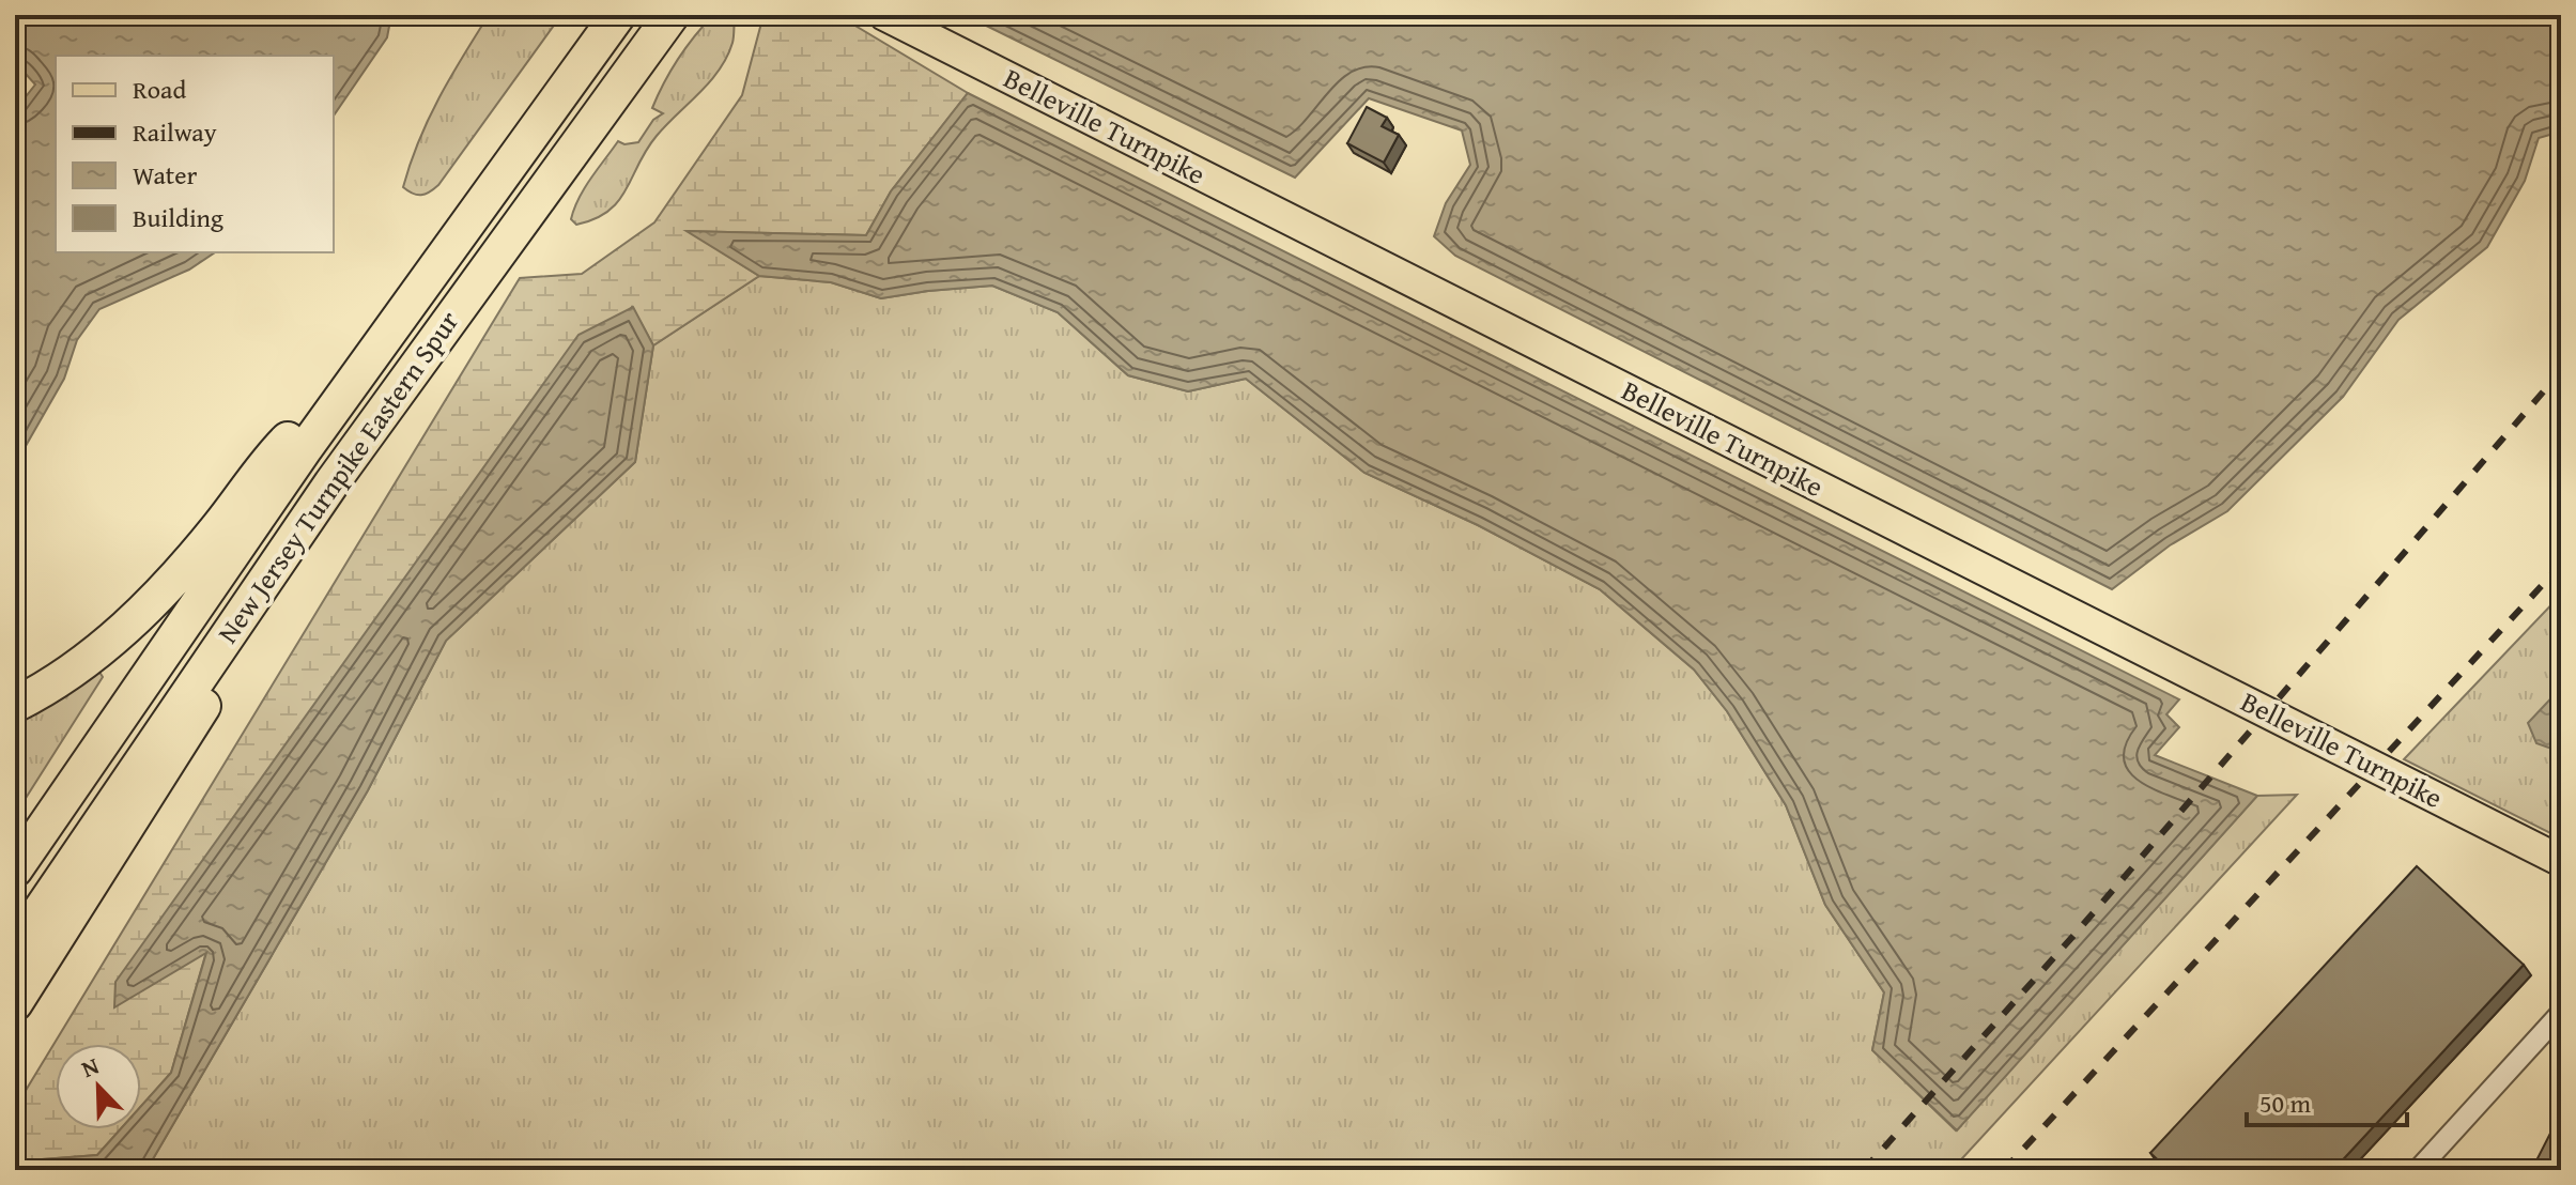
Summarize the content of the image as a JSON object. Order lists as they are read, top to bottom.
{
  "streets": {
    "highway": ["New Jersey Turnpike Eastern Spur"],
    "main road": ["Belleville Turnpike"]
  },
  "legend": [
    "Road",
    "Railway",
    "Water",
    "Building"
  ],
  "scale_bar": "50 m",
  "north": "top left"
}
